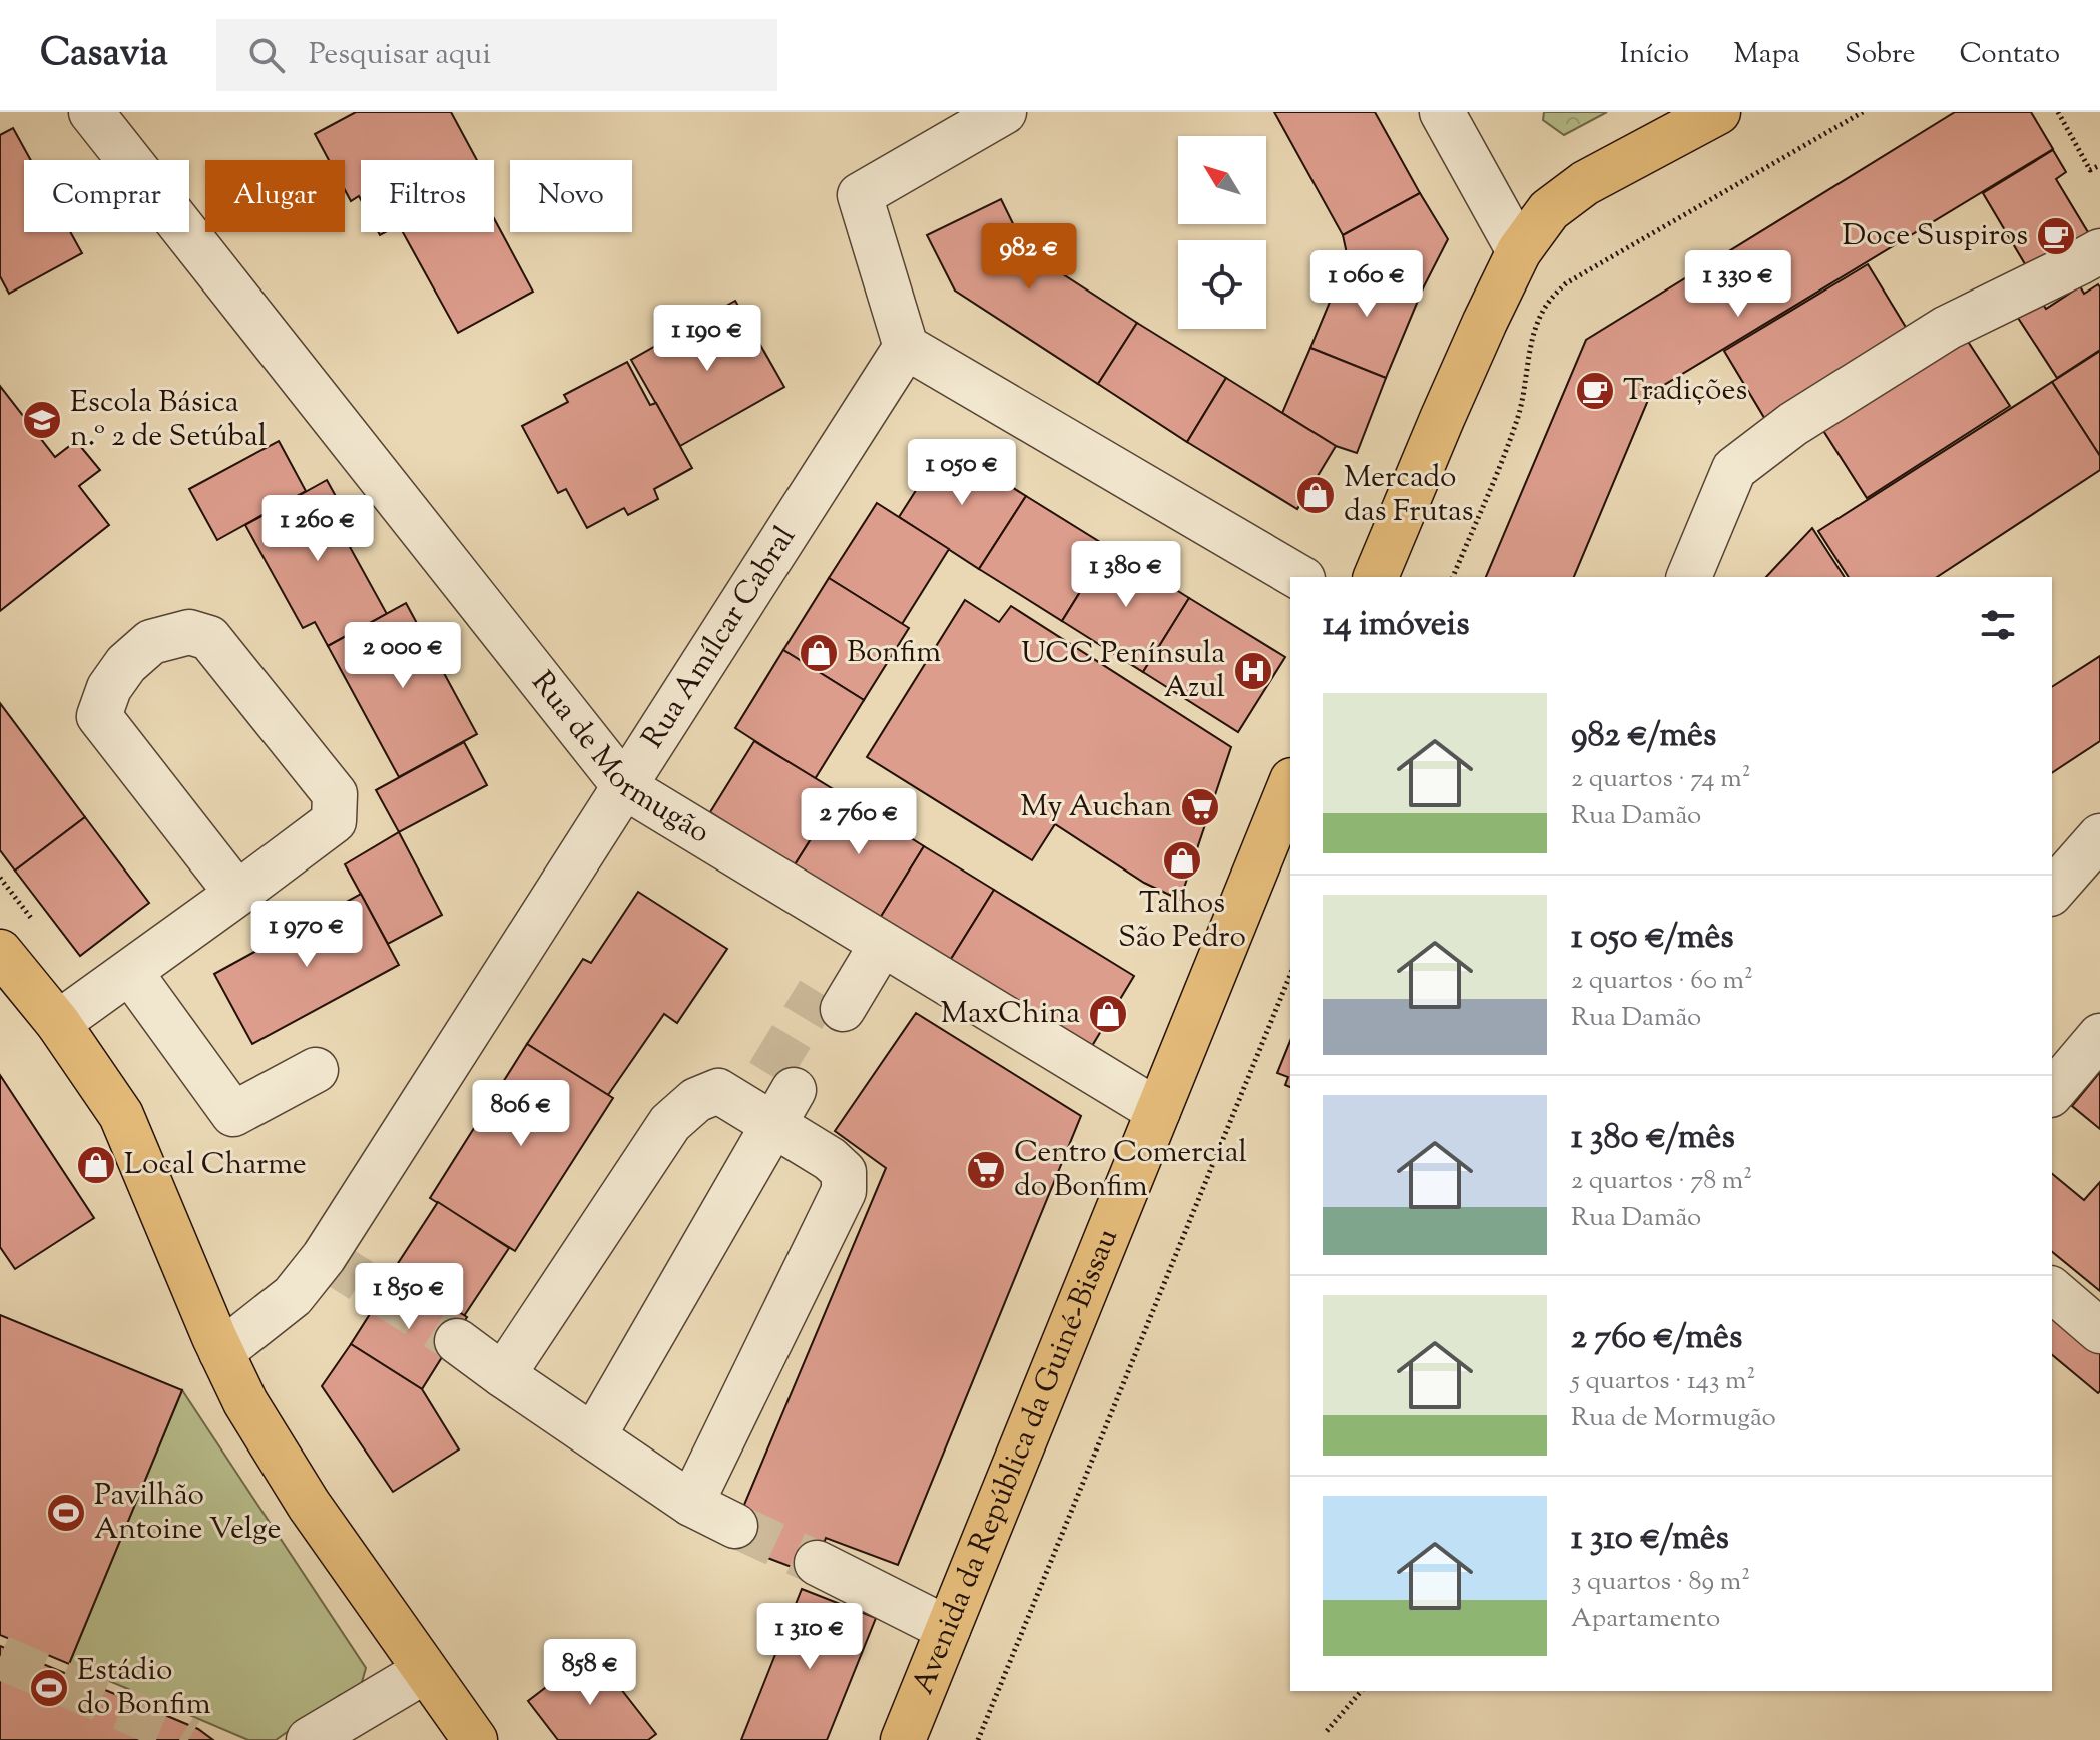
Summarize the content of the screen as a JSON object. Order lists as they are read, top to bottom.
{
  "streets": {
    "main road": ["Avenida da República da Guiné-Bissau"],
    "street": ["Rua Amílcar Cabral", "Rua de Mormugão"]
  },
  "crossings": [
    ["Rua Amílcar Cabral", "Rua de Mormugão"],
    ["Rua de Mormugão", "Avenida da República da Guiné-Bissau"]
  ],
  "places": {
    "cafe": ["Doce Suspiros", "Tradições"],
    "school or university": ["Escola Básica n.º 2 de Setúbal"],
    "shop": [
      "Mercado das Frutas",
      "Bonfim",
      "Talhos São Pedro",
      "MaxChina",
      "Local Charme"
    ],
    "hospital": ["UCC Península Azul"],
    "supermarket": ["My Auchan", "Centro Comercial do Bonfim"],
    "sports": ["Pavilhão Antoine Velge", "Estádio do Bonfim"]
  },
  "north": "top left",
  "page": {
    "header": "Casavia",
    "search": "Pesquisar aqui",
    "nav": [
      "Início",
      "Mapa",
      "Sobre",
      "Contato"
    ],
    "chip": [
      "Comprar",
      "Alugar",
      "Filtros",
      "Novo"
    ],
    "price": [
      "982 €",
      "1 060 €",
      "1 330 €",
      "1 190 €",
      "1 050 €",
      "1 260 €",
      "1 380 €",
      "2 000 €",
      "2 760 €",
      "1 970 €",
      "806 €",
      "1 850 €",
      "1 310 €",
      "858 €"
    ],
    "heading": "14 imóveis",
    "list": [
      {
        "name": "982 €/mês",
        "note": "2 quartos · 74 m² · Rua Damão"
      },
      {
        "name": "1 050 €/mês",
        "note": "2 quartos · 60 m² · Rua Damão"
      },
      {
        "name": "1 380 €/mês",
        "note": "2 quartos · 78 m² · Rua Damão"
      },
      {
        "name": "2 760 €/mês",
        "note": "5 quartos · 143 m² · Rua de Mormugão"
      },
      {
        "name": "1 310 €/mês",
        "note": "3 quartos · 89 m² · Apartamento"
      }
    ]
  }
}
